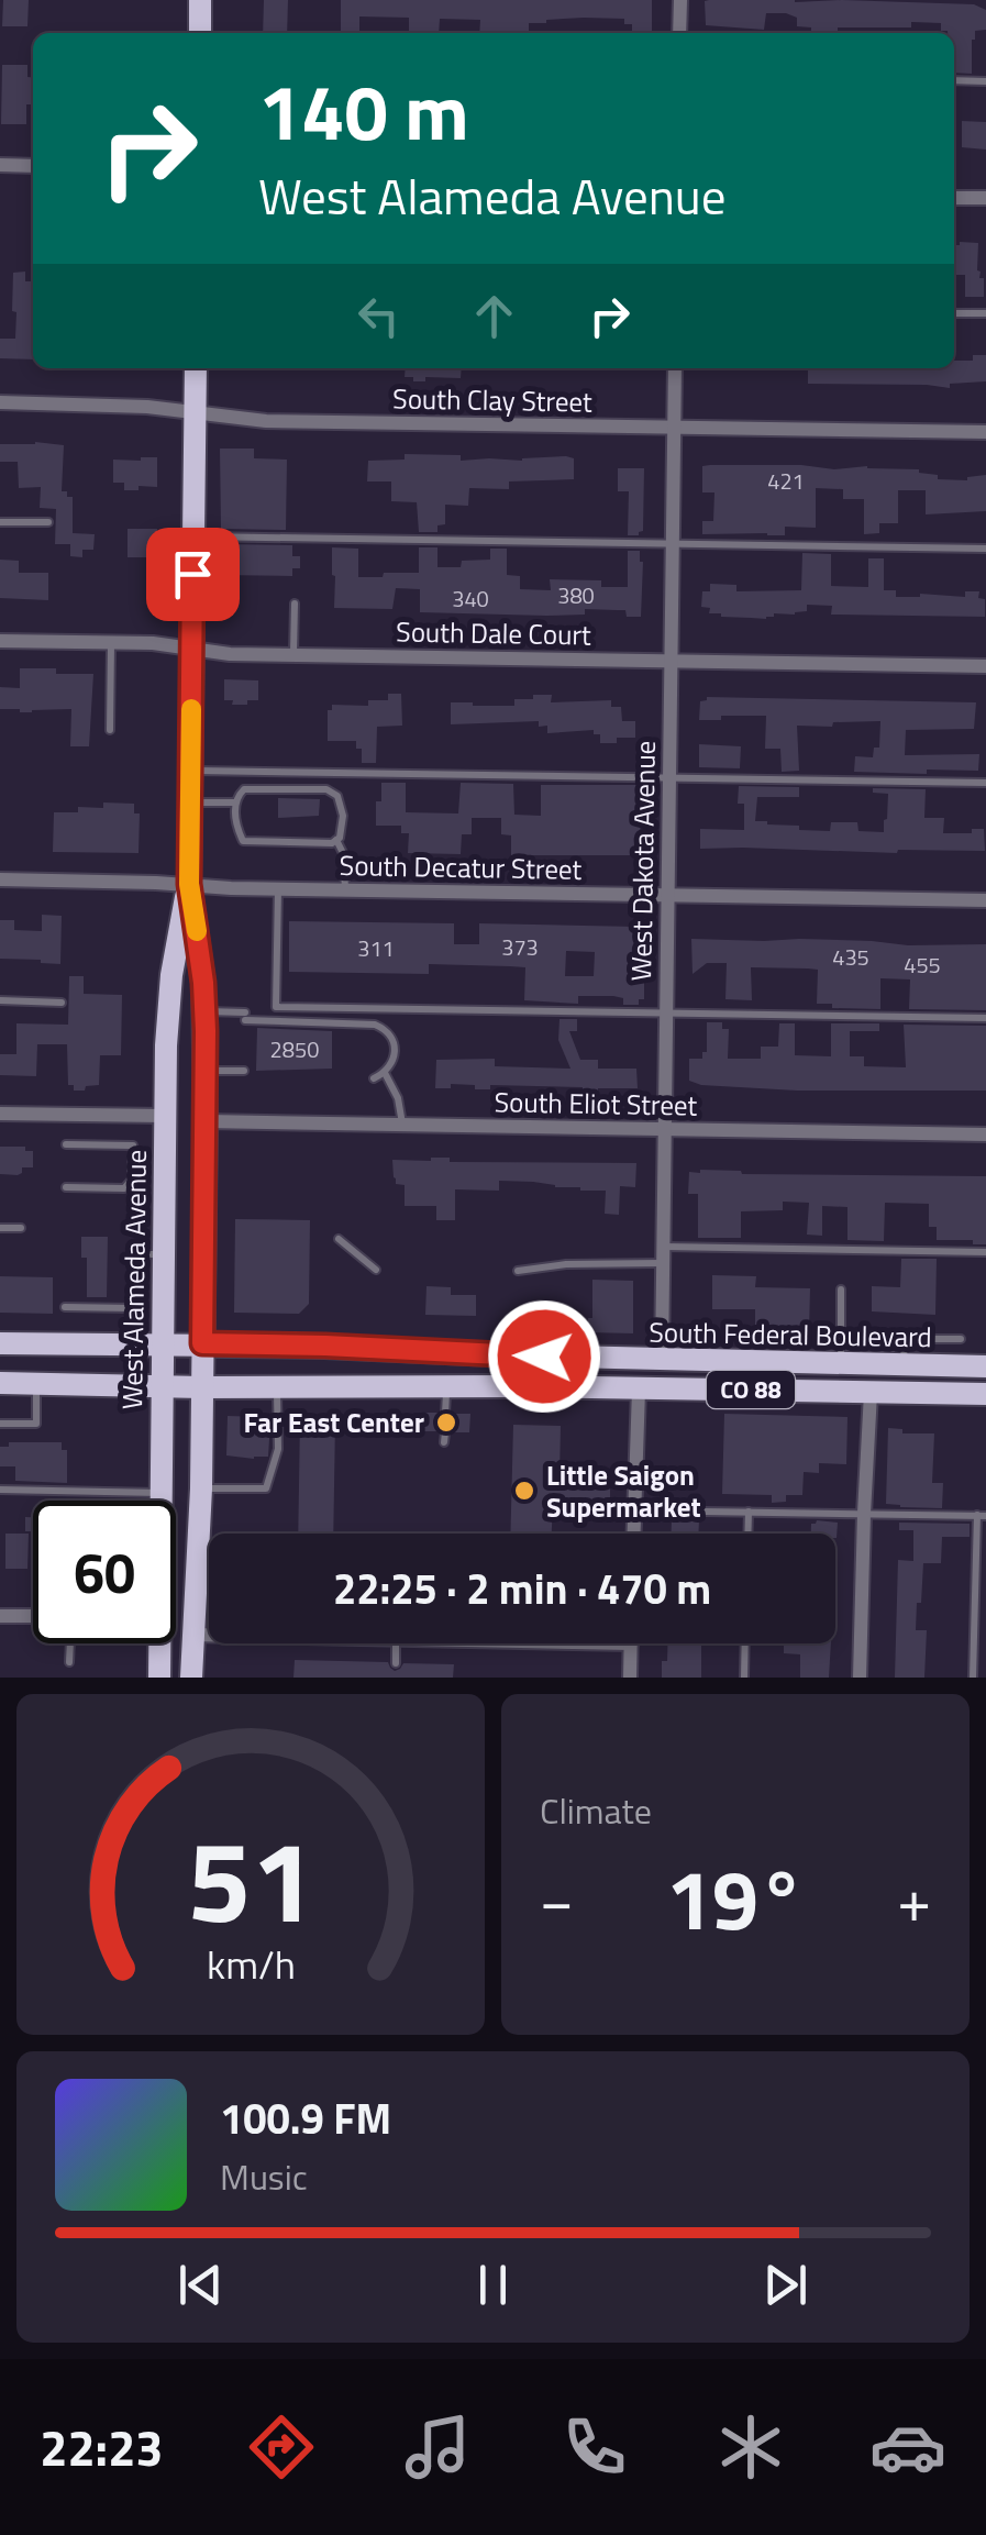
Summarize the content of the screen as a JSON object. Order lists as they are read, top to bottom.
{
  "streets": {
    "main road": ["West Alameda Avenue", "South Federal Boulevard", "CO 88"],
    "street": [
      "South Clay Street",
      "South Dale Court",
      "West Dakota Avenue",
      "South Decatur Street",
      "South Eliot Street"
    ]
  },
  "crossings": [
    ["South Clay Street", "West Dakota Avenue"],
    ["South Clay Street", "West Alameda Avenue"],
    ["South Dale Court", "West Dakota Avenue"],
    ["South Dale Court", "West Alameda Avenue"],
    ["West Dakota Avenue", "South Decatur Street"],
    ["West Dakota Avenue", "South Eliot Street"],
    ["West Dakota Avenue", "South Federal Boulevard"],
    ["South Decatur Street", "West Alameda Avenue"],
    ["South Eliot Street", "West Alameda Avenue"],
    ["West Alameda Avenue", "South Federal Boulevard"]
  ],
  "places": ["Far East Center", "Little Saigon Supermarket"],
  "house_numbers": [
    "421",
    "380",
    "340",
    "373",
    "311",
    "435",
    "455",
    "2850"
  ],
  "page": {
    "turn": ["140 m", "West Alameda Avenue"],
    "limit": "60",
    "trip": "22:25 · 2 min · 470 m",
    "tile": "Climate",
    "heat": ["−", "19°", "+"],
    "song": ["100.9 FM", "Music"],
    "tabs": "22:23",
    "gauge": ["51", "km/h"]
  }
}
